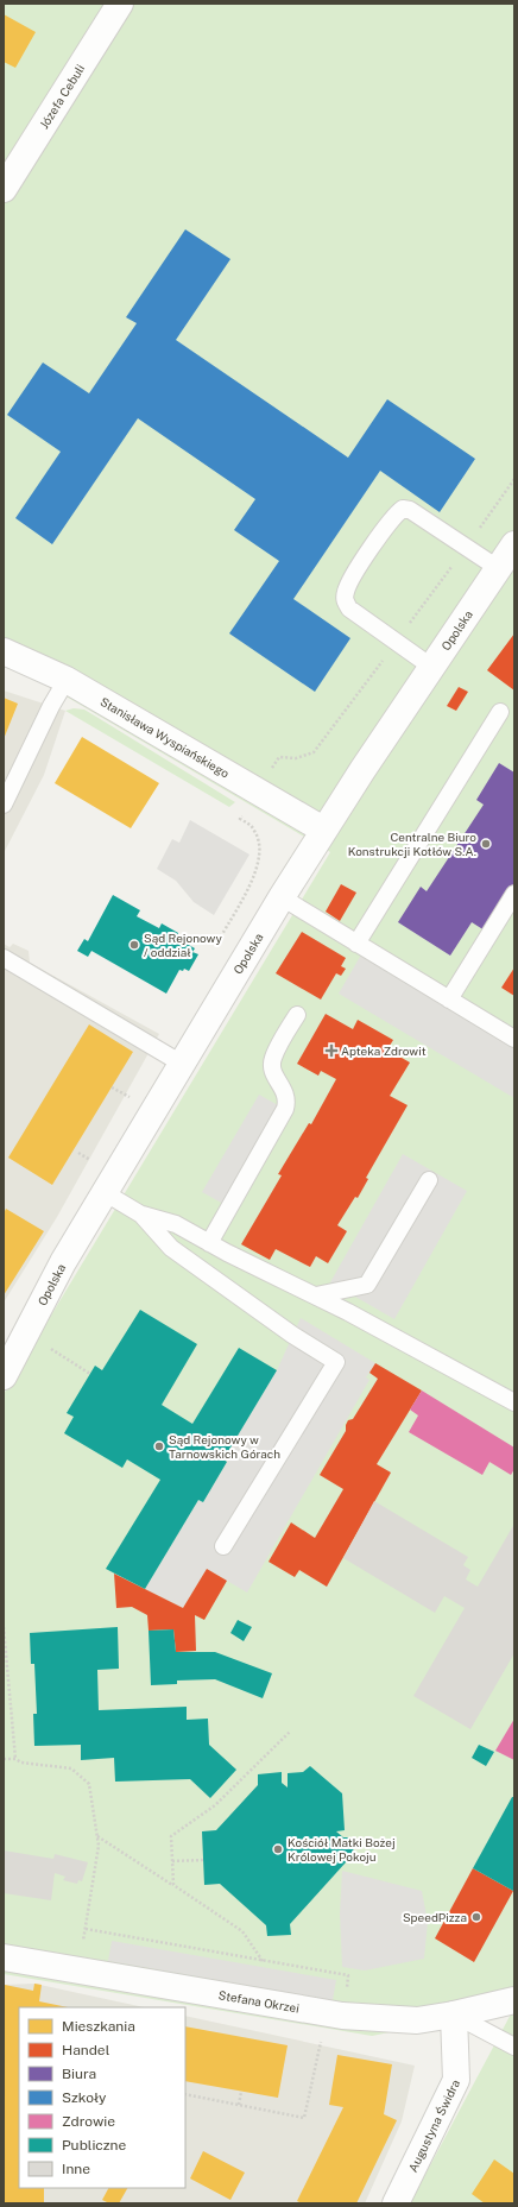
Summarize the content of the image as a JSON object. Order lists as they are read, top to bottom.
{
  "streets": {
    "street": [
      "Józefa Cebuli",
      "Opolska",
      "Stanisława Wyspiańskiego",
      "Stefana Okrzei",
      "Augustyna Świdra"
    ]
  },
  "crossings": [
    ["Opolska", "Stanisława Wyspiańskiego"],
    ["Stefana Okrzei", "Augustyna Świdra"]
  ],
  "places": {
    "other": [
      "Centralne Biuro Konstrukcji Kotłów S.A.",
      "Sąd Rejonowy / oddział",
      "Sąd Rejonowy w Tarnowskich Górach",
      "Kościół Matki Bożej Królowej Pokoju",
      "SpeedPizza"
    ],
    "health": ["Apteka Zdrowit"]
  },
  "legend": [
    "Mieszkania",
    "Handel",
    "Biura",
    "Szkoły",
    "Zdrowie",
    "Publiczne",
    "Inne"
  ]
}
